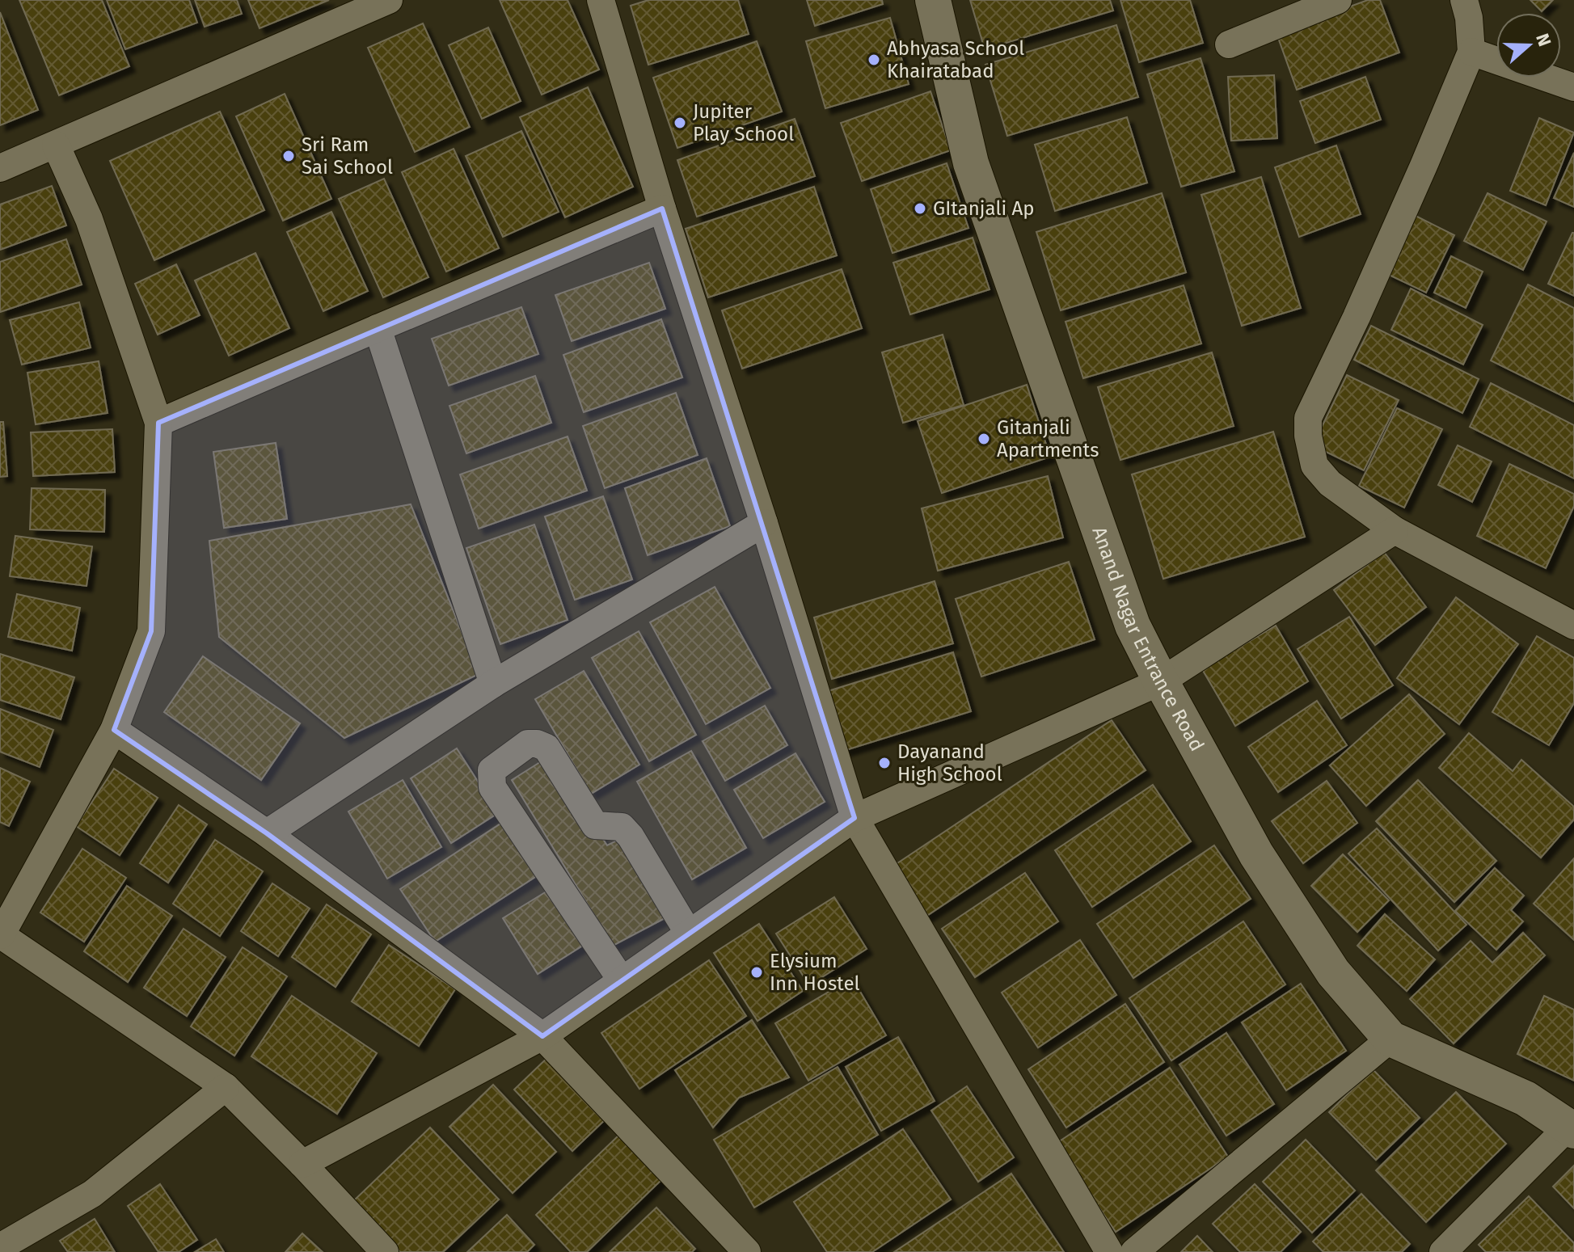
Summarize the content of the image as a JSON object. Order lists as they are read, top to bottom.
{
  "streets": {
    "street": ["Anand Nagar Entrance Road"]
  },
  "places": [
    "Abhyasa School Khairatabad",
    "Jupiter Play School",
    "Sri Ram Sai School",
    "GItanjali Ap",
    "Gitanjali Apartments",
    "Dayanand High School",
    "Elysium Inn Hostel"
  ],
  "north": "right"
}
